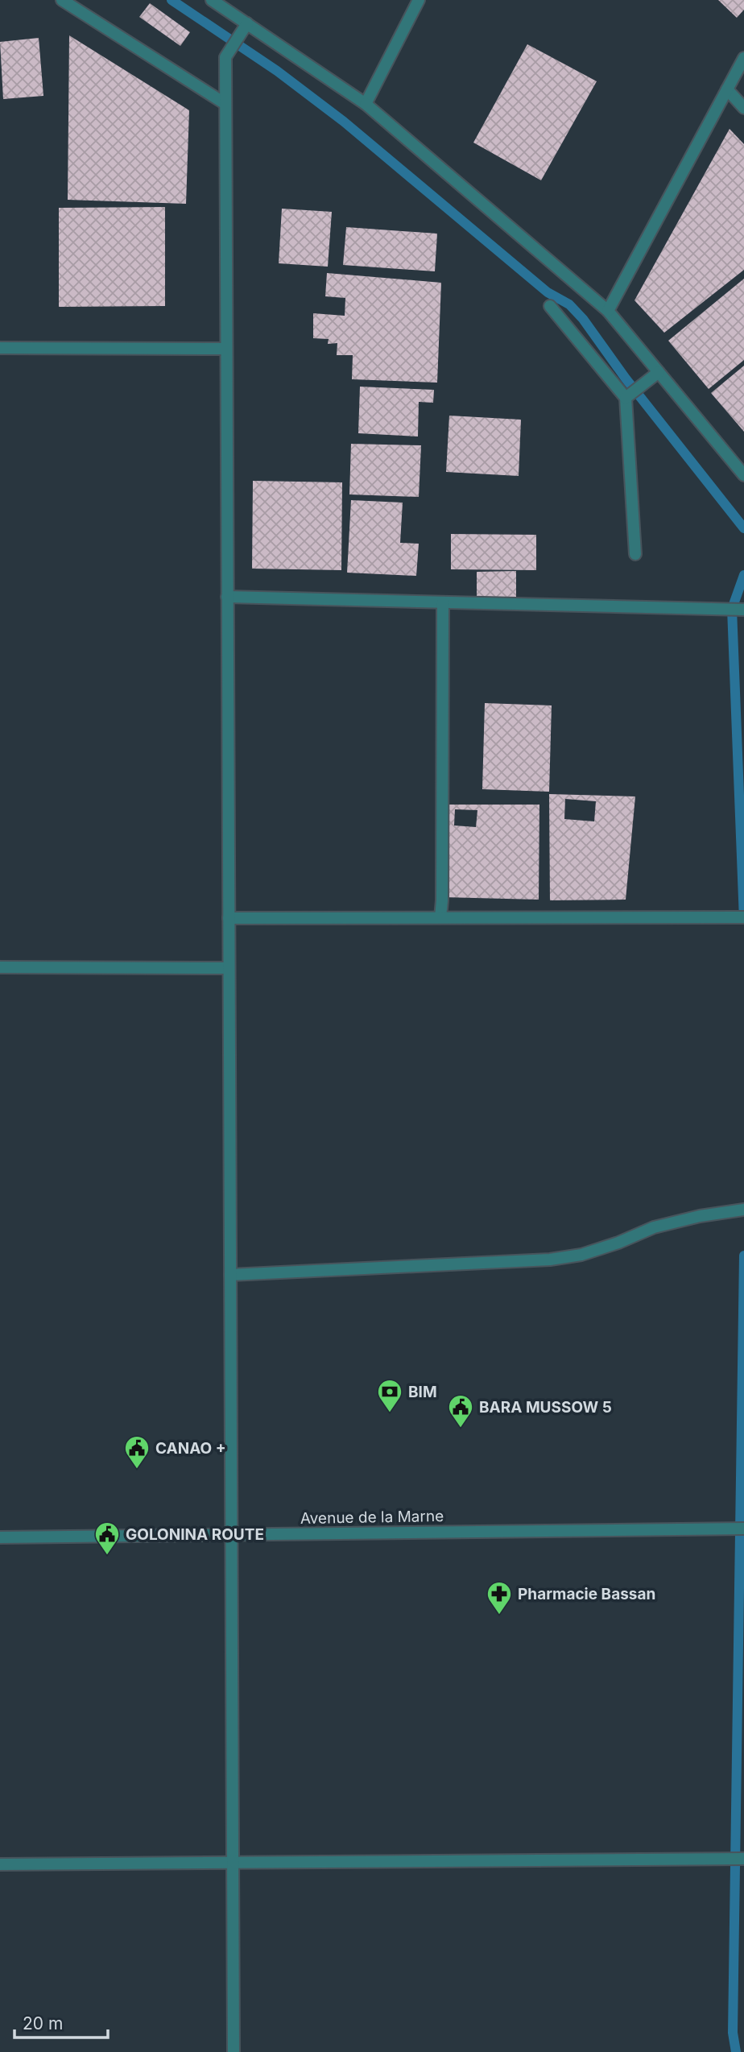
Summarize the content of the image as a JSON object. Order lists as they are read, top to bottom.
{
  "streets": {
    "street": ["Avenue de la Marne"]
  },
  "places": {
    "bank": ["BIM"],
    "public building": ["BARA MUSSOW 5", "CANAO +", "GOLONINA ROUTE"],
    "pharmacy": ["Pharmacie Bassan"]
  },
  "scale_bar": "20 m"
}
